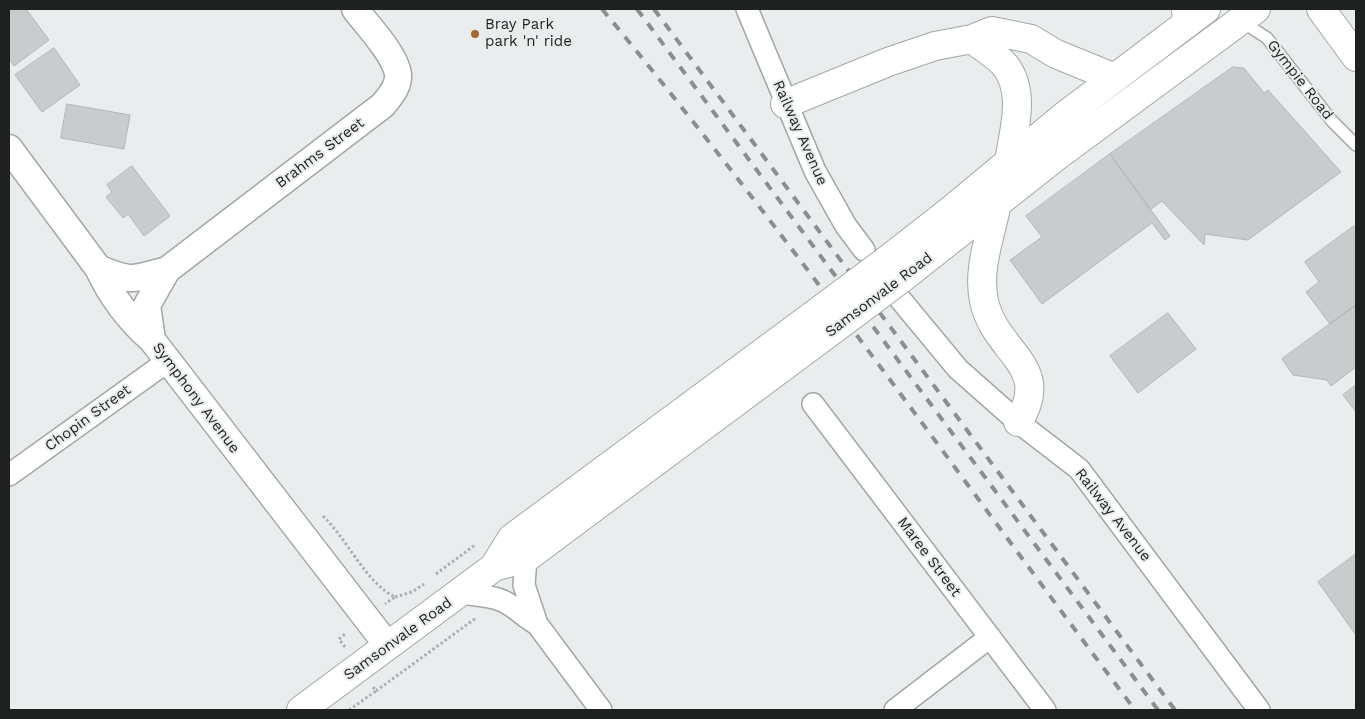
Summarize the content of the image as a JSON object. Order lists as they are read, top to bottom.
{
  "streets": {
    "main road": ["Samsonvale Road"],
    "street": [
      "Railway Avenue",
      "Brahms Street",
      "Symphony Avenue",
      "Chopin Street",
      "Maree Street"
    ],
    "lane": ["Gympie Road"]
  },
  "crossings": [
    ["Gympie Road", "Samsonvale Road"],
    ["Railway Avenue", "Samsonvale Road"],
    ["Brahms Street", "Symphony Avenue"],
    ["Samsonvale Road", "Symphony Avenue"],
    ["Symphony Avenue", "Chopin Street"]
  ],
  "places": ["Bray Park park 'n' ride"]
}
